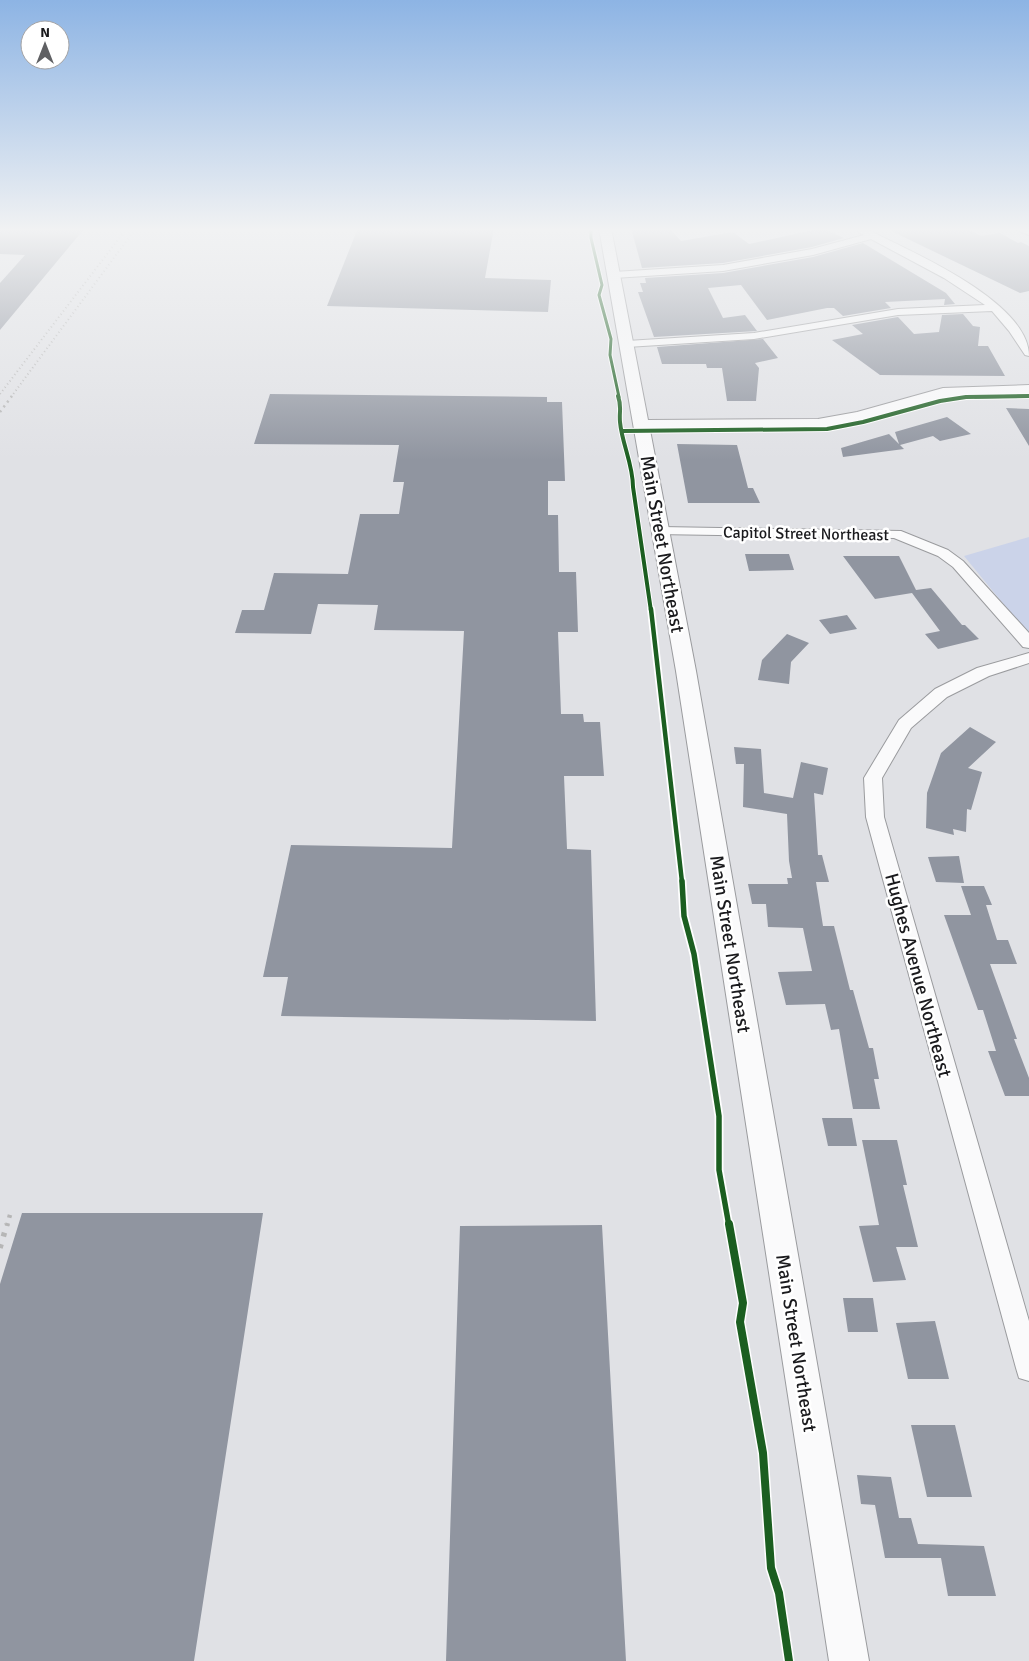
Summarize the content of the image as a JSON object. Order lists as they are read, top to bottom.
{
  "streets": {
    "street": ["Capitol Street Northeast", "Main Street Northeast", "Hughes Avenue Northeast"]
  },
  "crossings": [
    ["Capitol Street Northeast", "Main Street Northeast"]
  ],
  "north": "top"
}
